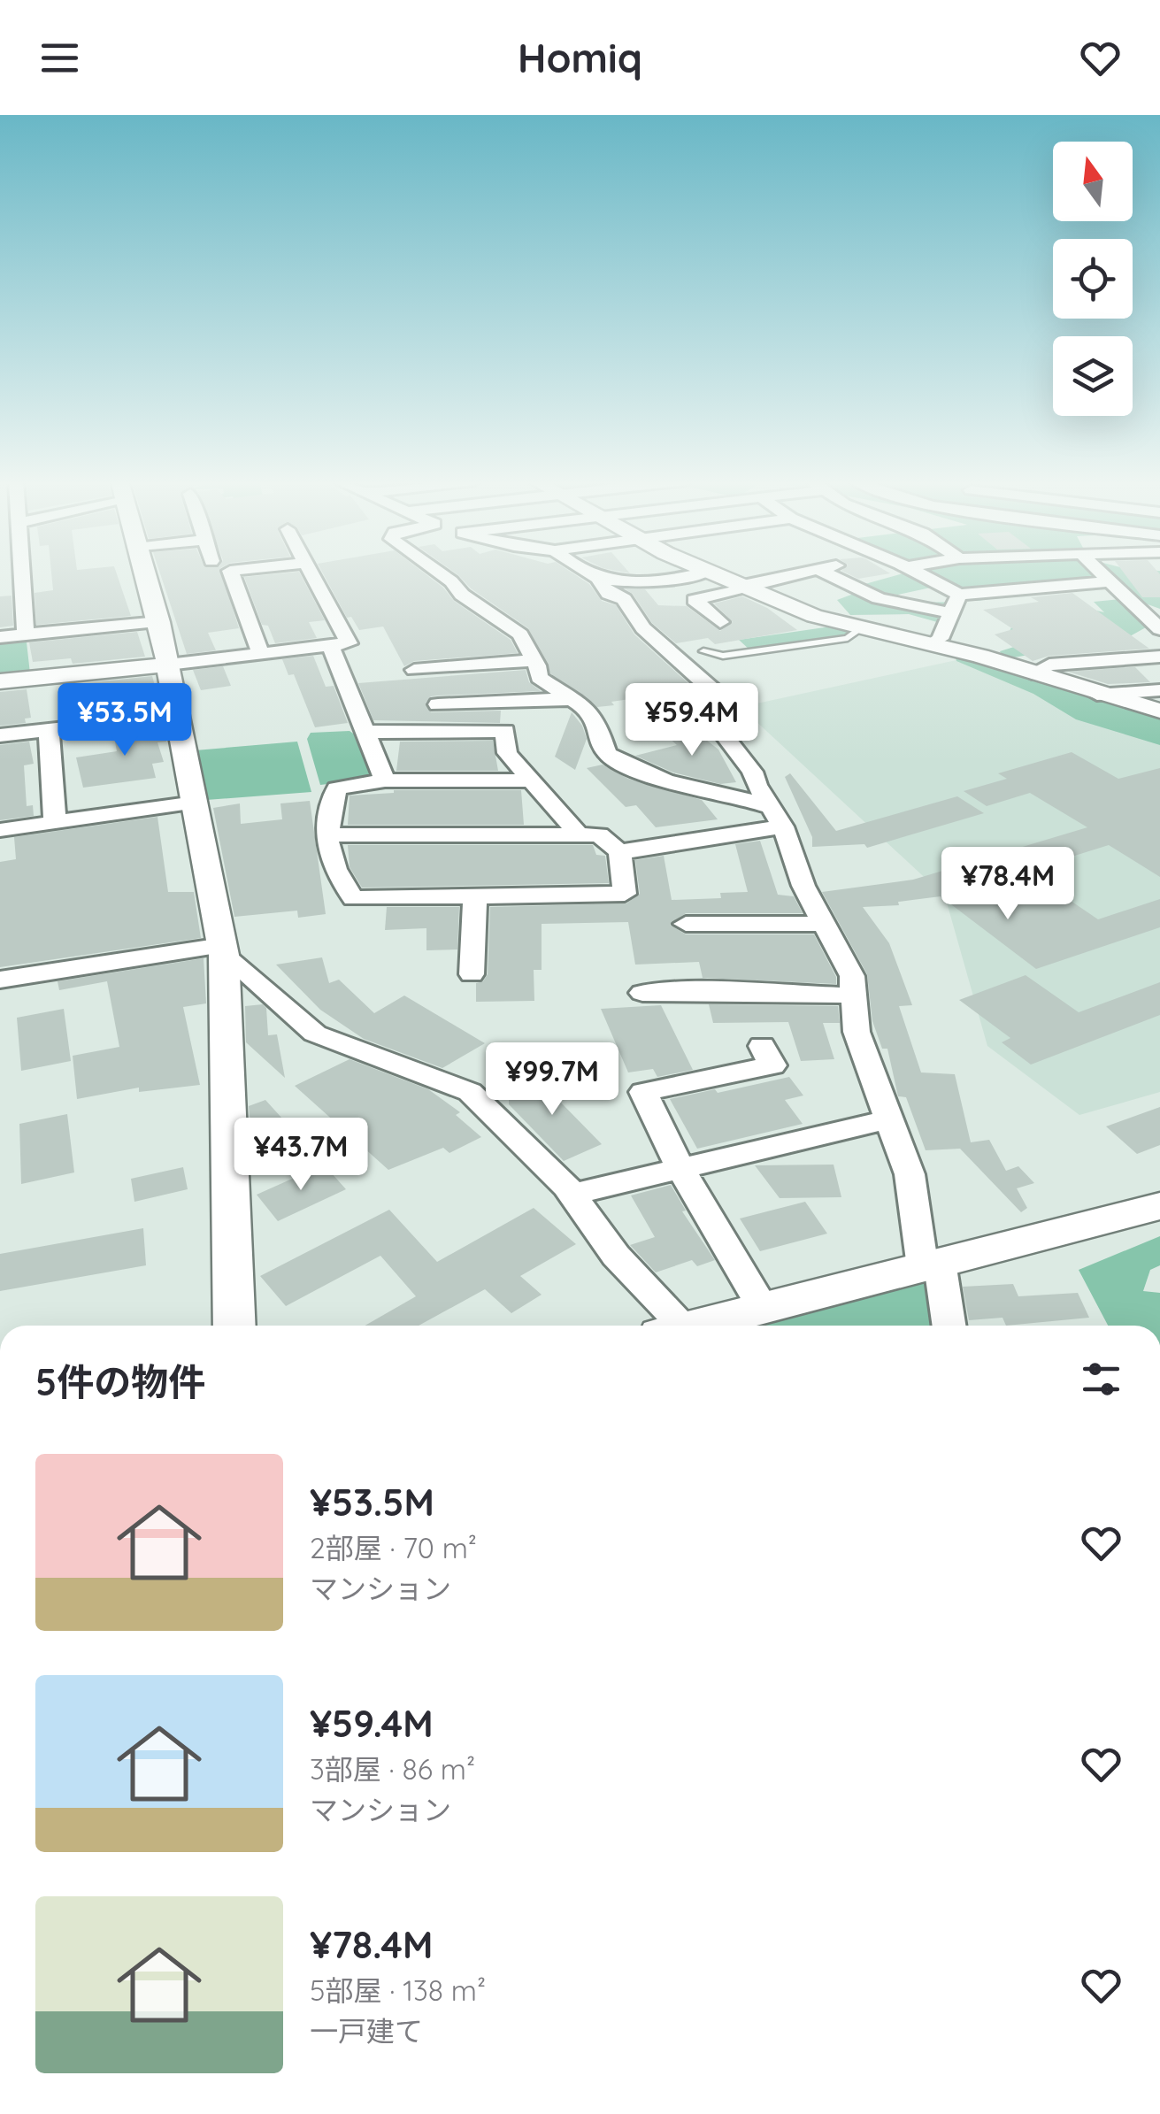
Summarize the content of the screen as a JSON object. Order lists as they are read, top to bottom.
{
  "north": "top",
  "page": {
    "header": "Homiq",
    "price": [
      "¥53.5M",
      "¥59.4M",
      "¥78.4M",
      "¥99.7M",
      "¥43.7M"
    ],
    "heading": "5件の物件",
    "list": [
      {
        "name": "¥53.5M",
        "note": "2部屋 · 70 m² · マンション"
      },
      {
        "name": "¥59.4M",
        "note": "3部屋 · 86 m² · マンション"
      },
      {
        "name": "¥78.4M",
        "note": "5部屋 · 138 m² · 一戸建て"
      }
    ]
  }
}
